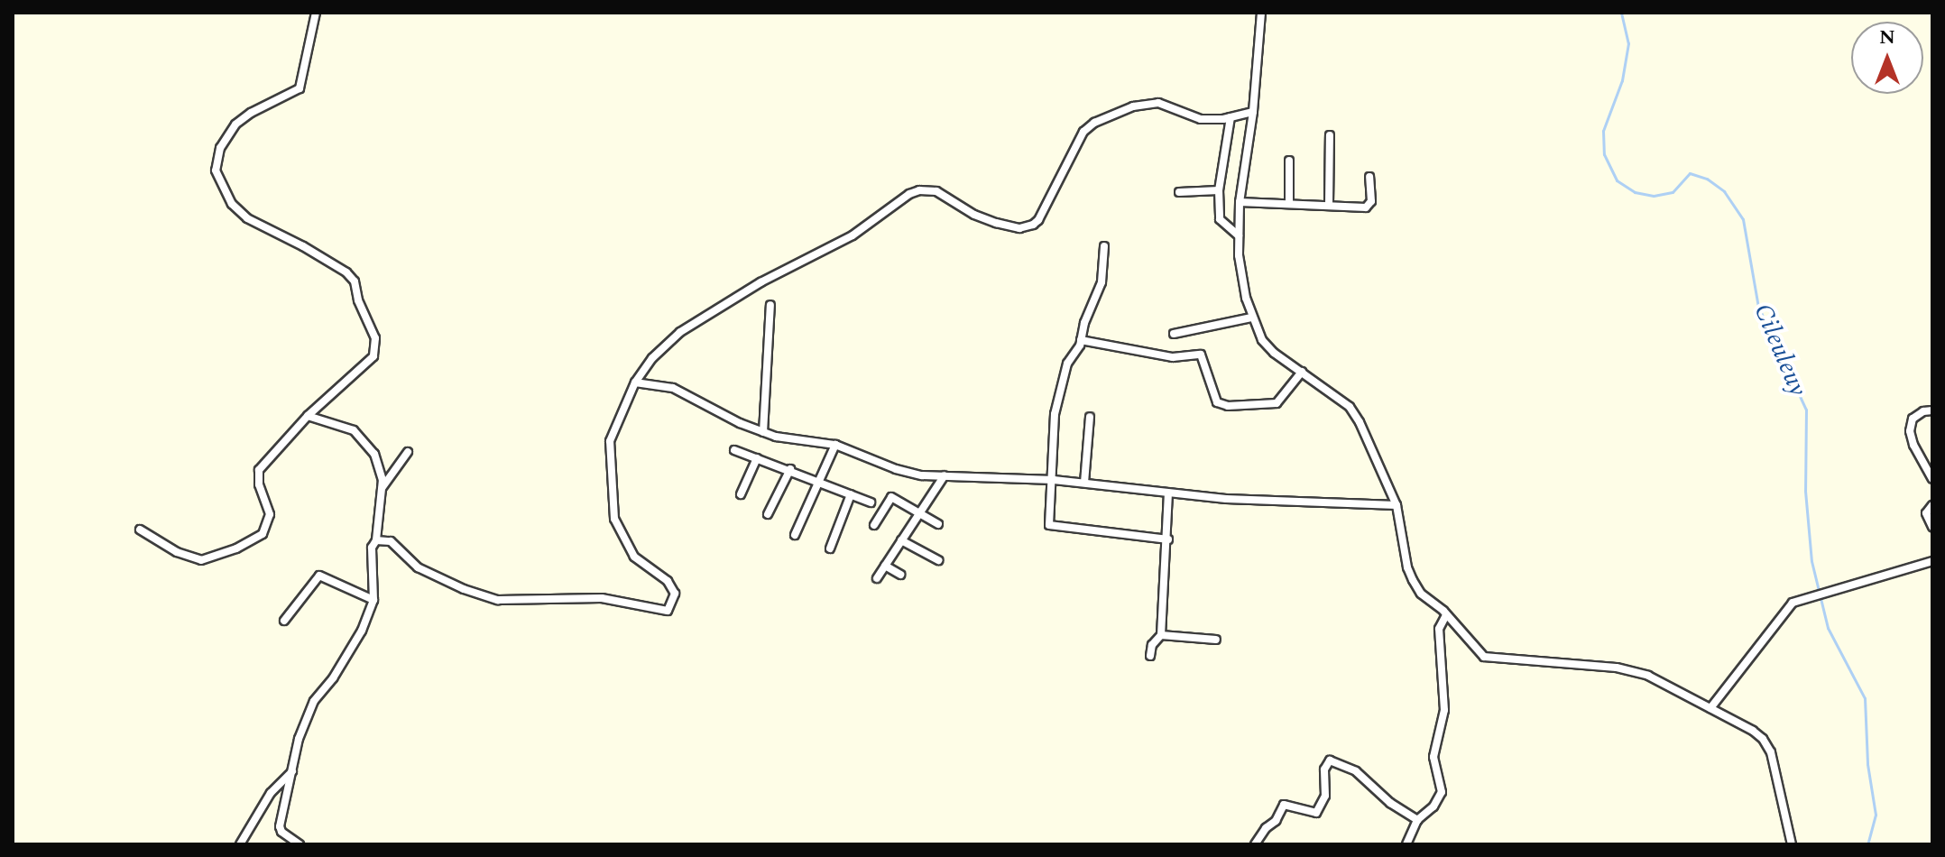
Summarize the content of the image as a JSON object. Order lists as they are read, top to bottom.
{
  "water": ["Cileuleuy"],
  "north": "top"
}
